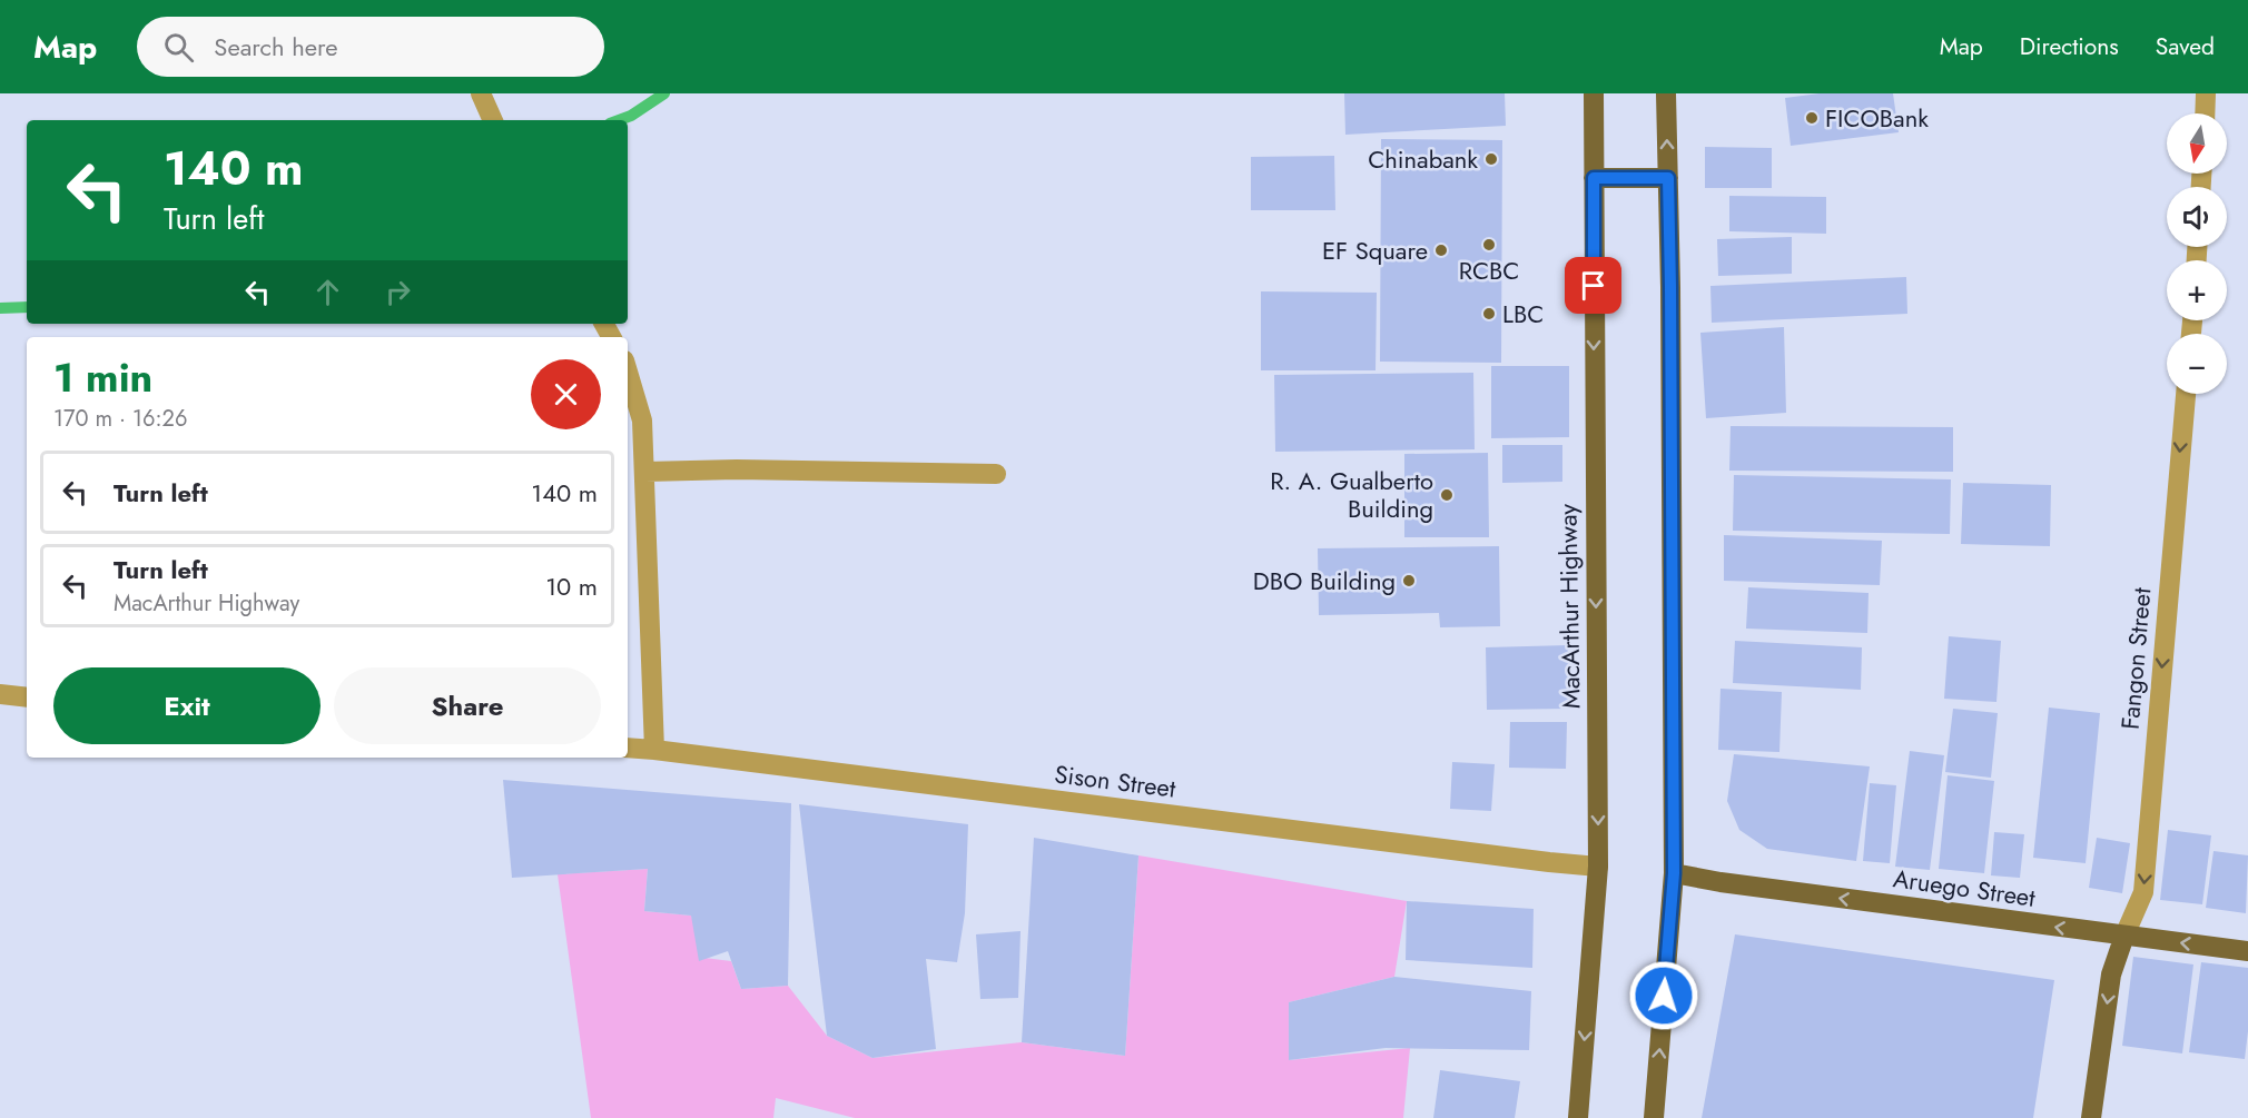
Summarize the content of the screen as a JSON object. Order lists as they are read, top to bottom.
{
  "streets": {
    "main road": ["MacArthur Highway", "Aruego Street"],
    "street": ["Fangon Street", "Sison Street"]
  },
  "crossings": [
    ["MacArthur Highway", "Sison Street"],
    ["Fangon Street", "Aruego Street"]
  ],
  "one_way": ["Fangon Street", "Aruego Street"],
  "places": [
    "FICOBank",
    "Chinabank",
    "RCBC",
    "EF Square",
    "LBC",
    "R. A. Gualberto Building",
    "DBO Building"
  ],
  "north": "bottom",
  "page": {
    "header": "Map",
    "search": "Search here",
    "nav": ["Map", "Directions", "Saved"],
    "map_buttons": ["+", "−"],
    "turn": ["140 m", "Turn left"],
    "heading": ["1 min", "170 m · 16:26"],
    "list": [
      {
        "name": "Turn left",
        "value": "140 m"
      },
      {
        "name": "Turn left",
        "note": "MacArthur Highway",
        "value": "10 m"
      }
    ],
    "buttons": ["Exit", "Share"]
  }
}
